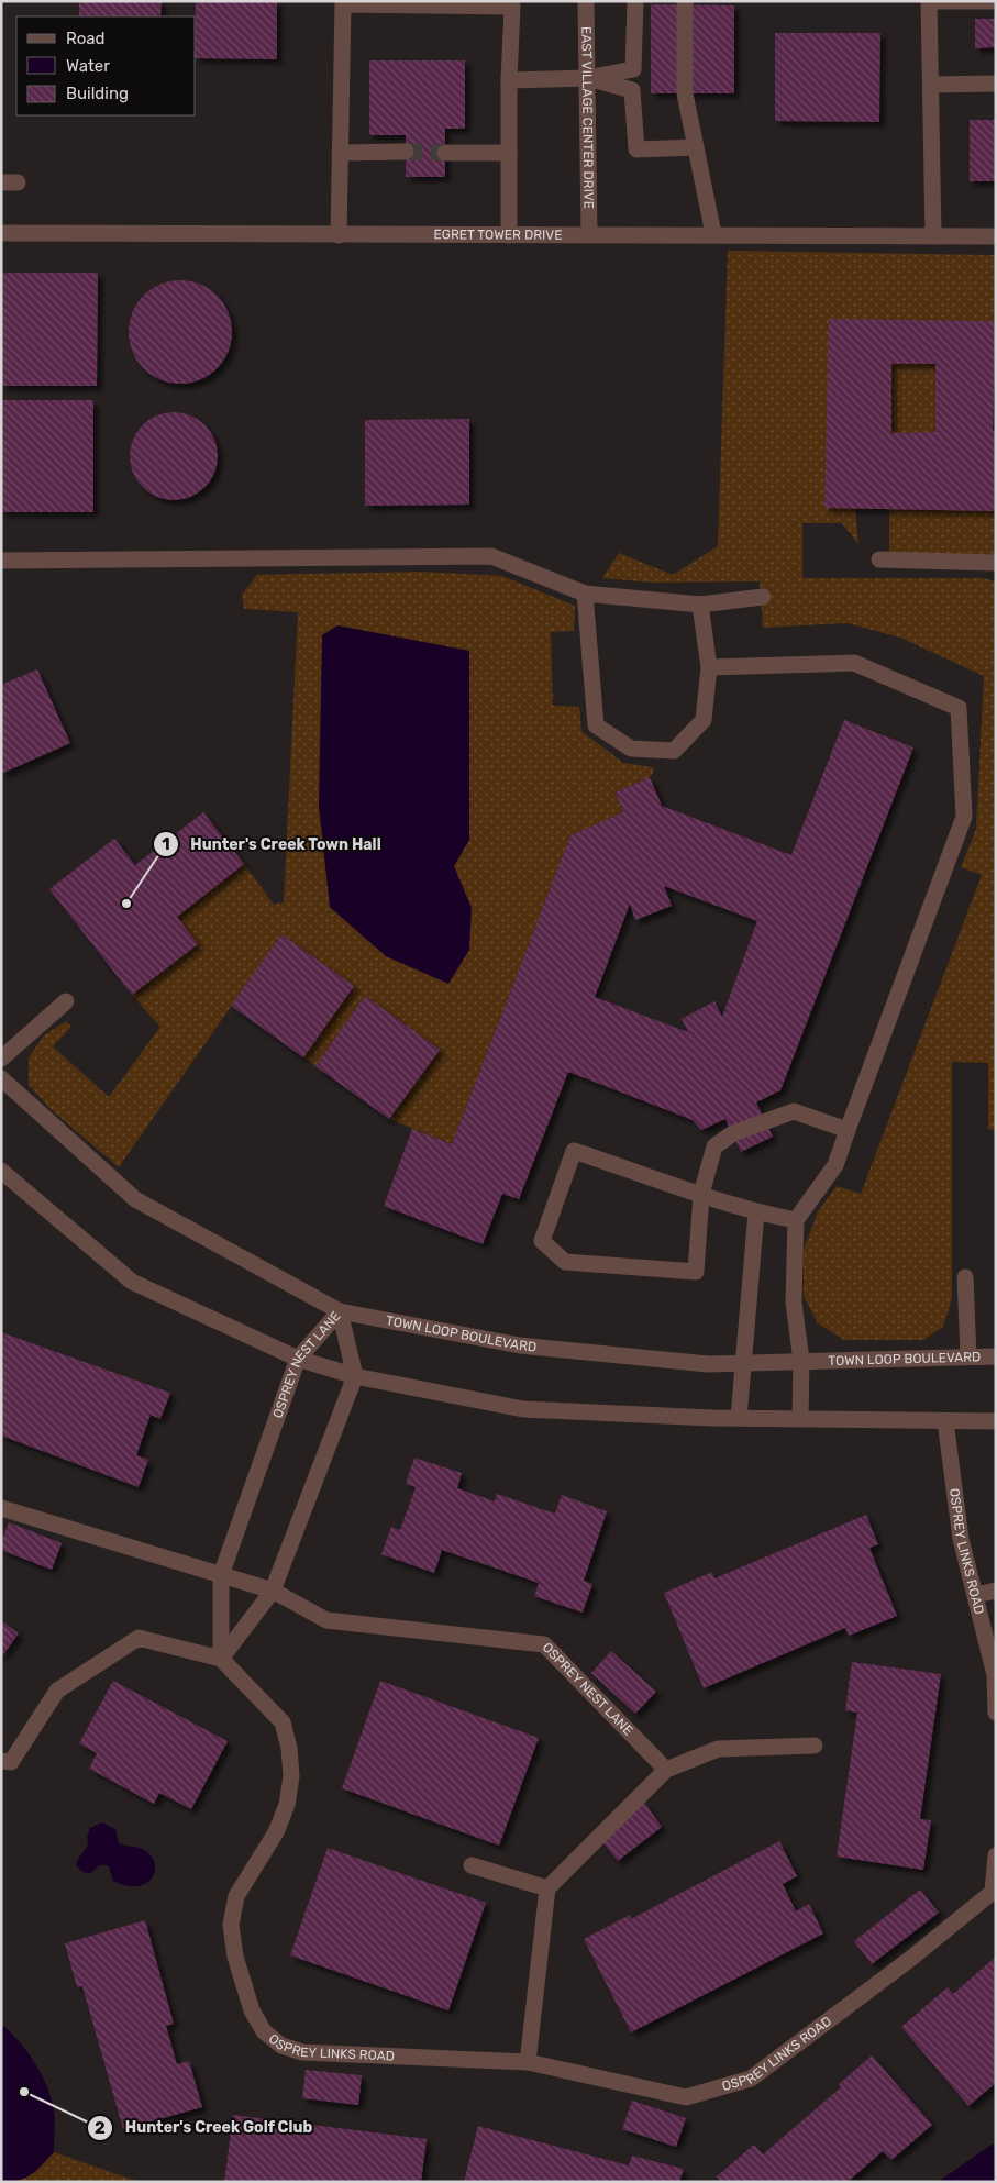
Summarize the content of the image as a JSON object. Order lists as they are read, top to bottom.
{
  "streets": {
    "street": [
      "EAST VILLAGE CENTER DRIVE",
      "EGRET TOWER DRIVE",
      "TOWN LOOP BOULEVARD",
      "OSPREY NEST LANE",
      "OSPREY LINKS ROAD"
    ]
  },
  "crossings": [
    ["EAST VILLAGE CENTER DRIVE", "EGRET TOWER DRIVE"],
    ["TOWN LOOP BOULEVARD", "OSPREY NEST LANE"],
    ["OSPREY NEST LANE", "OSPREY LINKS ROAD"]
  ],
  "places": ["Hunter's Creek Town Hall", "Hunter's Creek Golf Club"],
  "legend": ["Road", "Water", "Building"]
}
